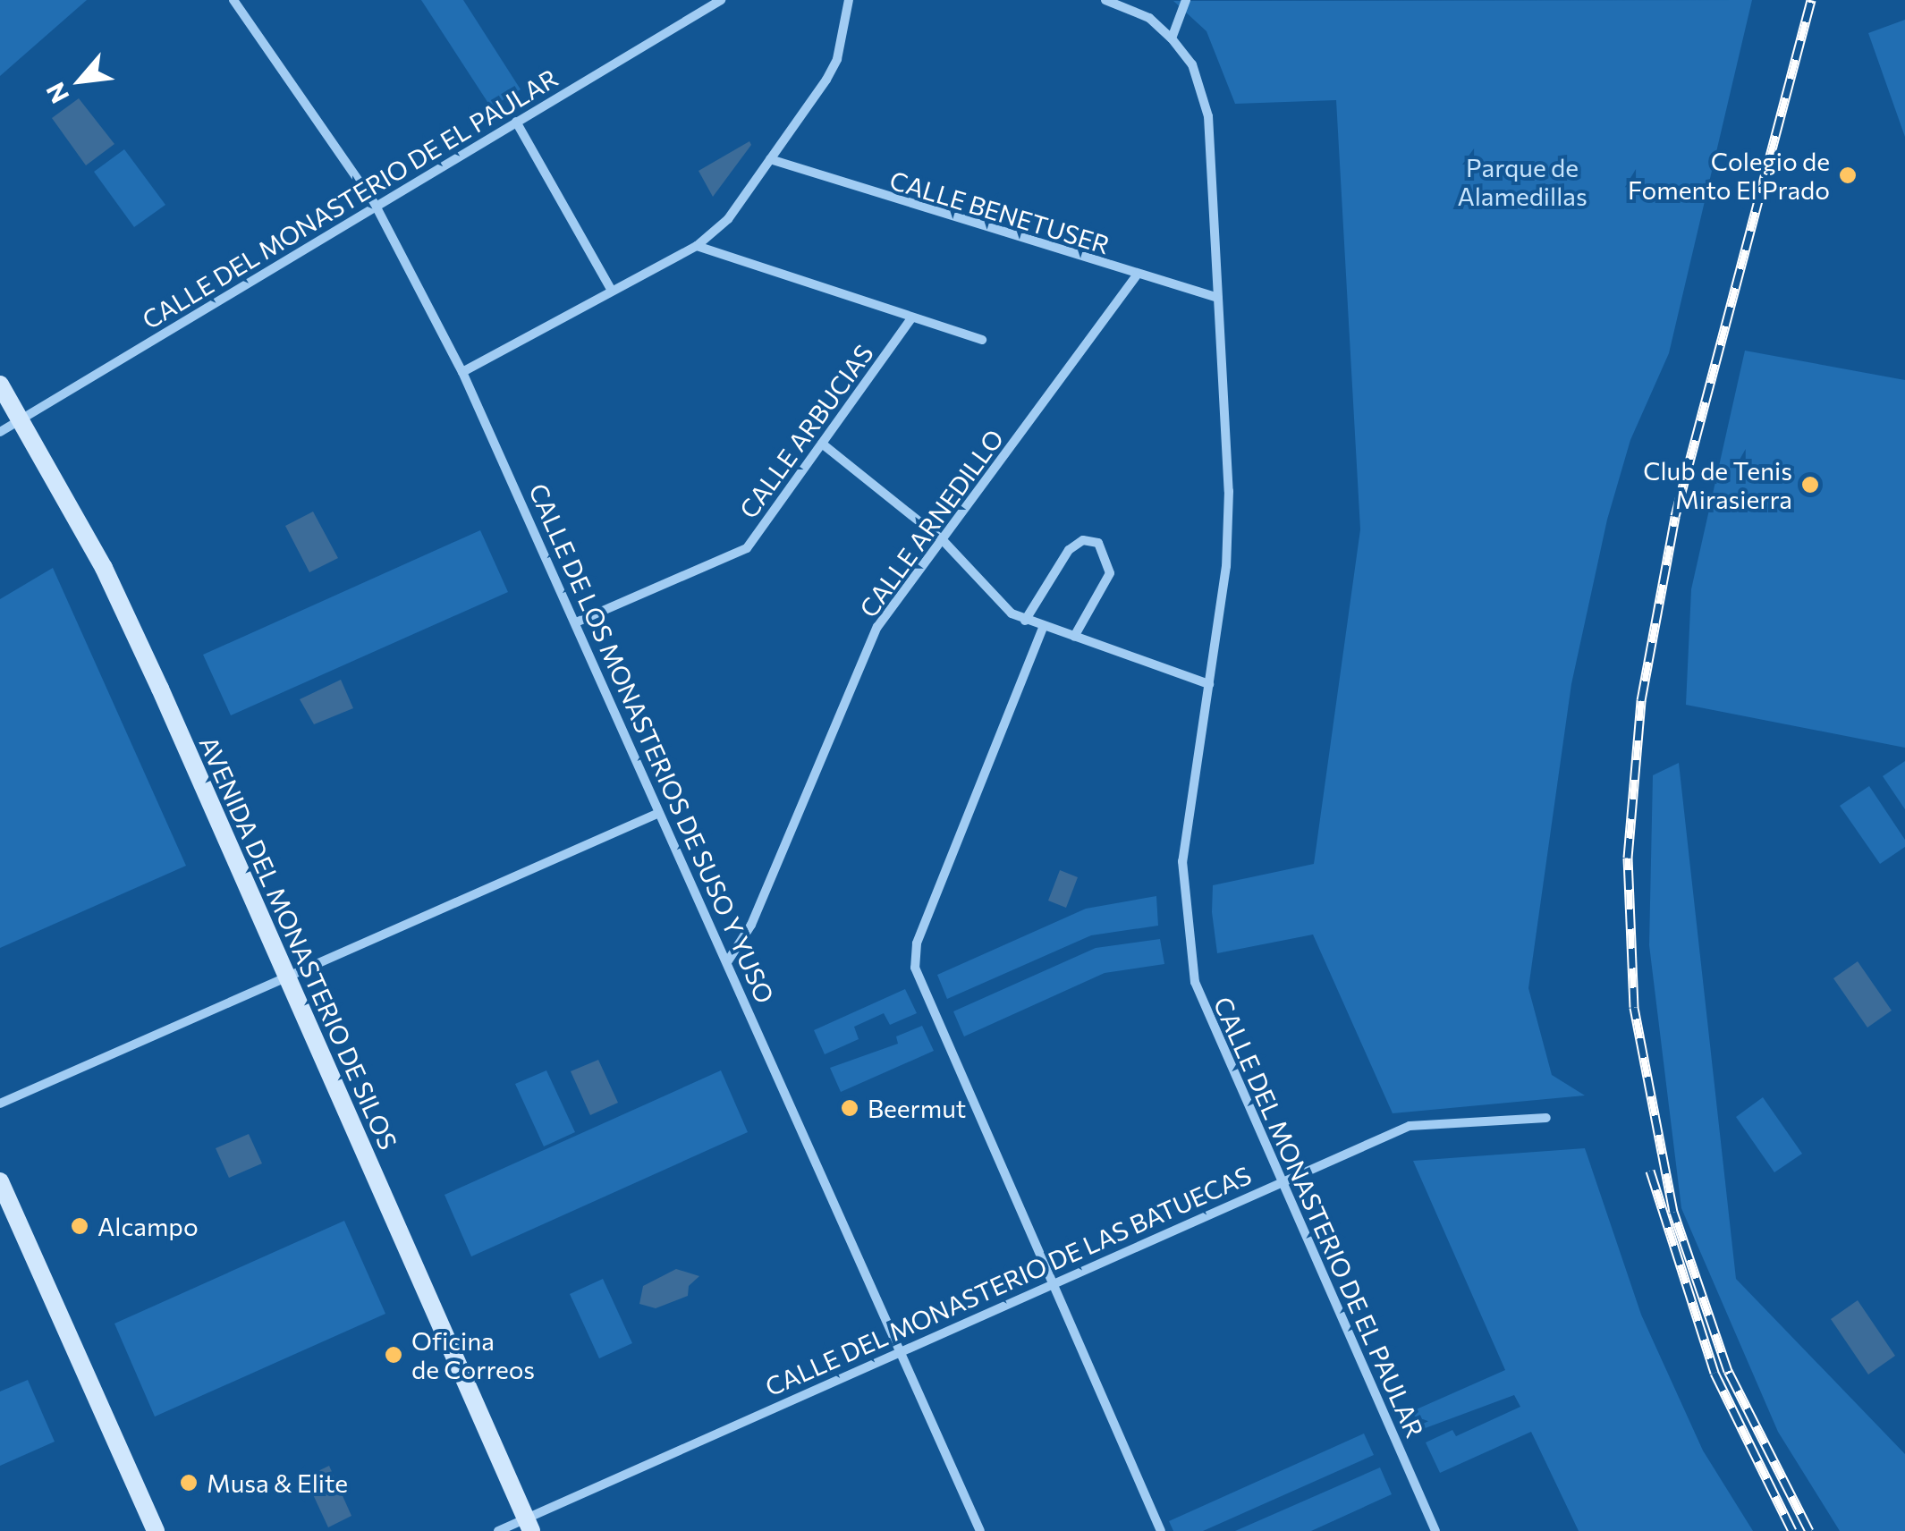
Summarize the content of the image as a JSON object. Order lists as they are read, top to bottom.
{
  "streets": {
    "street": [
      "CALLE DEL MONASTERIO DE EL PAULAR",
      "CALLE BENETUSER",
      "CALLE ARBUCIAS",
      "CALLE ARNEDILLO",
      "CALLE DE LOS MONASTERIOS DE SUSO Y YUSO",
      "AVENIDA DEL MONASTERIO DE SILOS",
      "CALLE DEL MONASTERIO DE LAS BATUECAS"
    ]
  },
  "crossings": [
    ["CALLE DEL MONASTERIO DE EL PAULAR", "CALLE BENETUSER"],
    ["CALLE DEL MONASTERIO DE EL PAULAR", "CALLE DE LOS MONASTERIOS DE SUSO Y YUSO"],
    ["CALLE DEL MONASTERIO DE EL PAULAR", "AVENIDA DEL MONASTERIO DE SILOS"],
    ["CALLE DEL MONASTERIO DE EL PAULAR", "CALLE DEL MONASTERIO DE LAS BATUECAS"],
    ["CALLE BENETUSER", "CALLE ARNEDILLO"],
    ["CALLE ARBUCIAS", "CALLE DE LOS MONASTERIOS DE SUSO Y YUSO"],
    ["CALLE ARNEDILLO", "CALLE DE LOS MONASTERIOS DE SUSO Y YUSO"],
    ["CALLE DE LOS MONASTERIOS DE SUSO Y YUSO", "CALLE DEL MONASTERIO DE LAS BATUECAS"],
    ["AVENIDA DEL MONASTERIO DE SILOS", "CALLE DEL MONASTERIO DE LAS BATUECAS"]
  ],
  "parks": ["Parque de Alamedillas"],
  "places": [
    "Colegio de Fomento El Prado",
    "Club de Tenis Mirasierra",
    "Beermut",
    "Alcampo",
    "Oficina de Correos",
    "Musa & Elite"
  ],
  "north": "bottom left"
}
